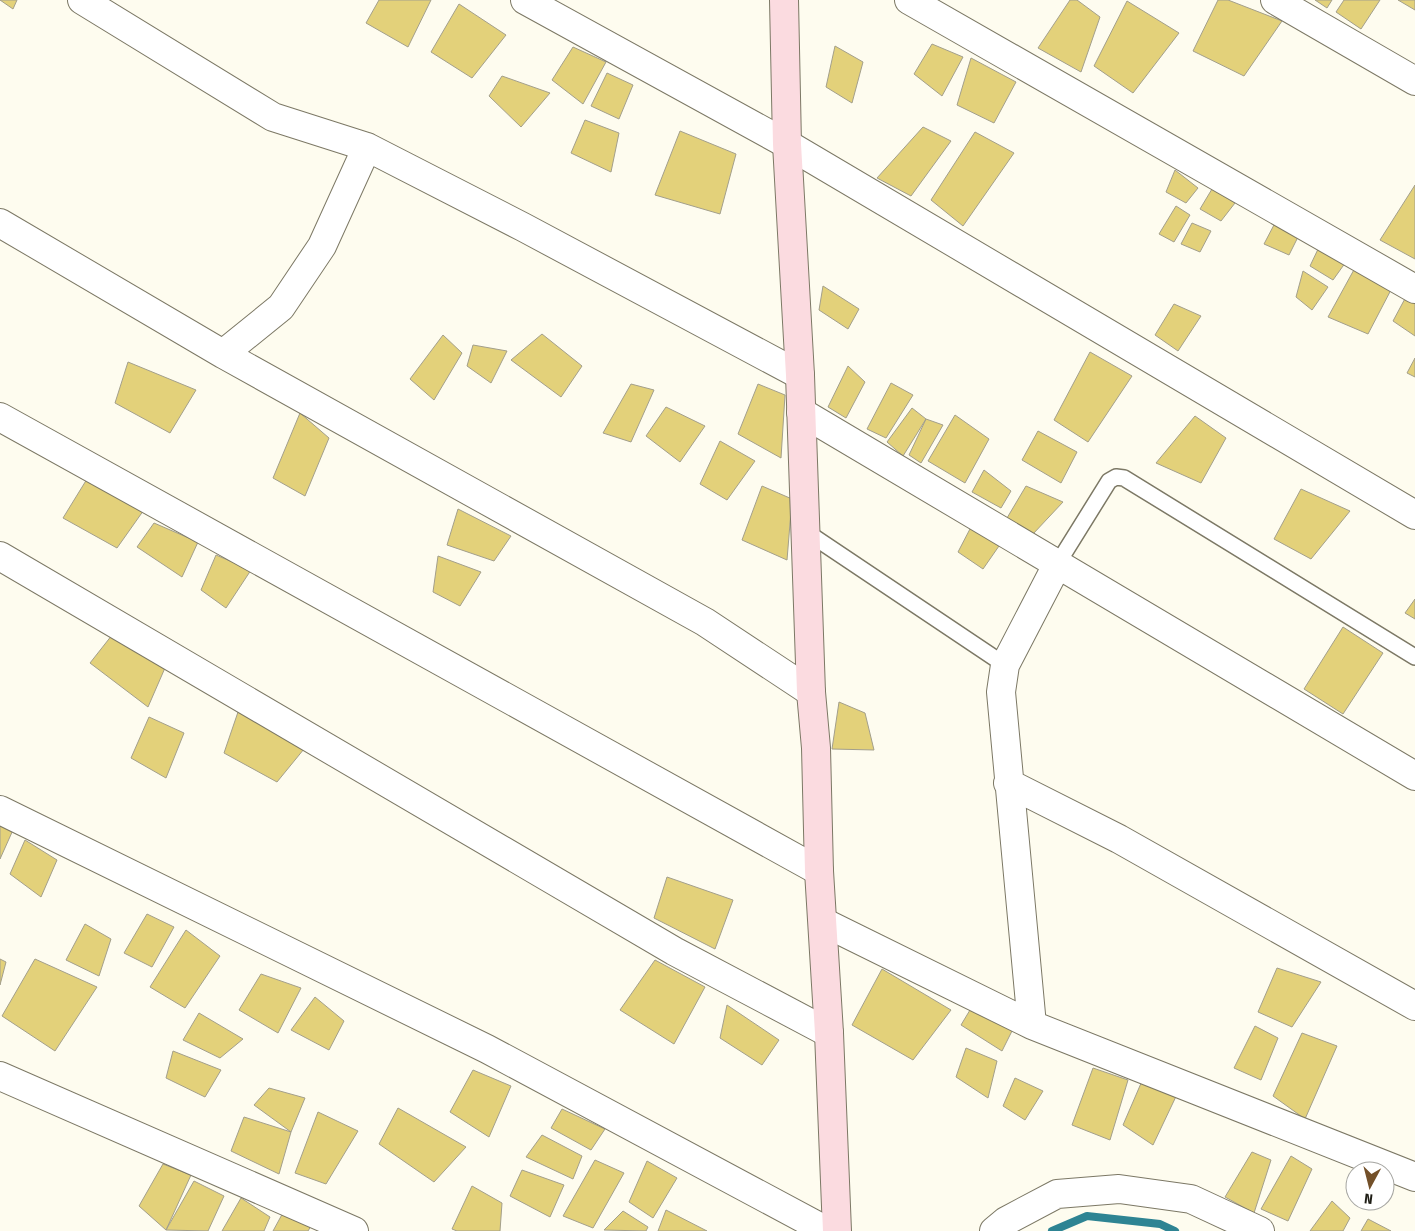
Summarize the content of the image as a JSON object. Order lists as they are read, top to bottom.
{
  "north": "bottom"
}
